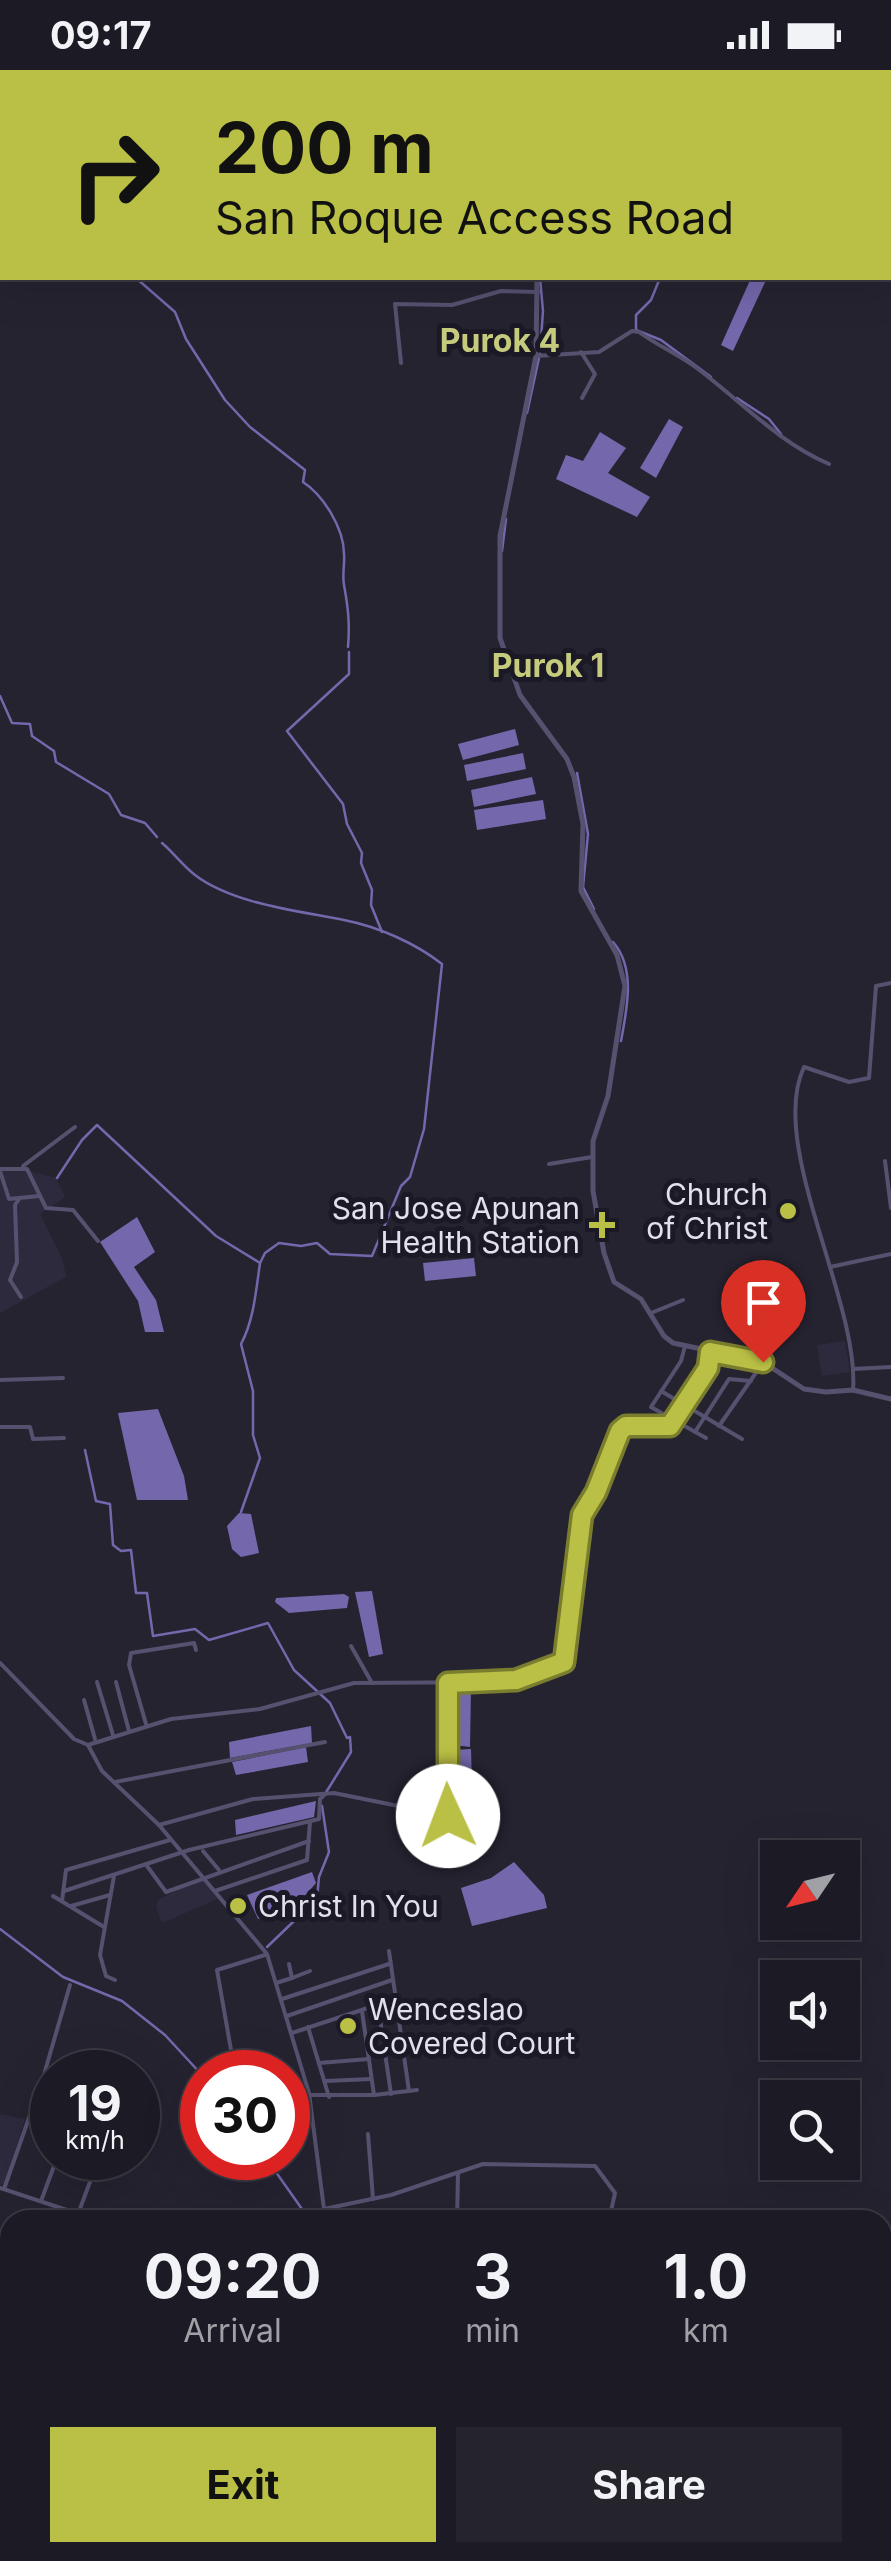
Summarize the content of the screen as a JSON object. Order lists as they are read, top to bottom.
{
  "districts": ["Purok 4", "Purok 1"],
  "places": {
    "other": ["Church of Christ", "Christ In You", "Wenceslao Covered Court"],
    "health": ["San Jose Apunan Health Station"]
  },
  "north": "bottom left",
  "page": {
    "status": "09:17",
    "turn": ["200 m", "San Roque Access Road"],
    "speed": "19 km/h",
    "limit": "30",
    "eta": [
      "09:20",
      "Arrival",
      "3",
      "min",
      "1.0",
      "km"
    ],
    "buttons": ["Exit", "Share"]
  }
}
